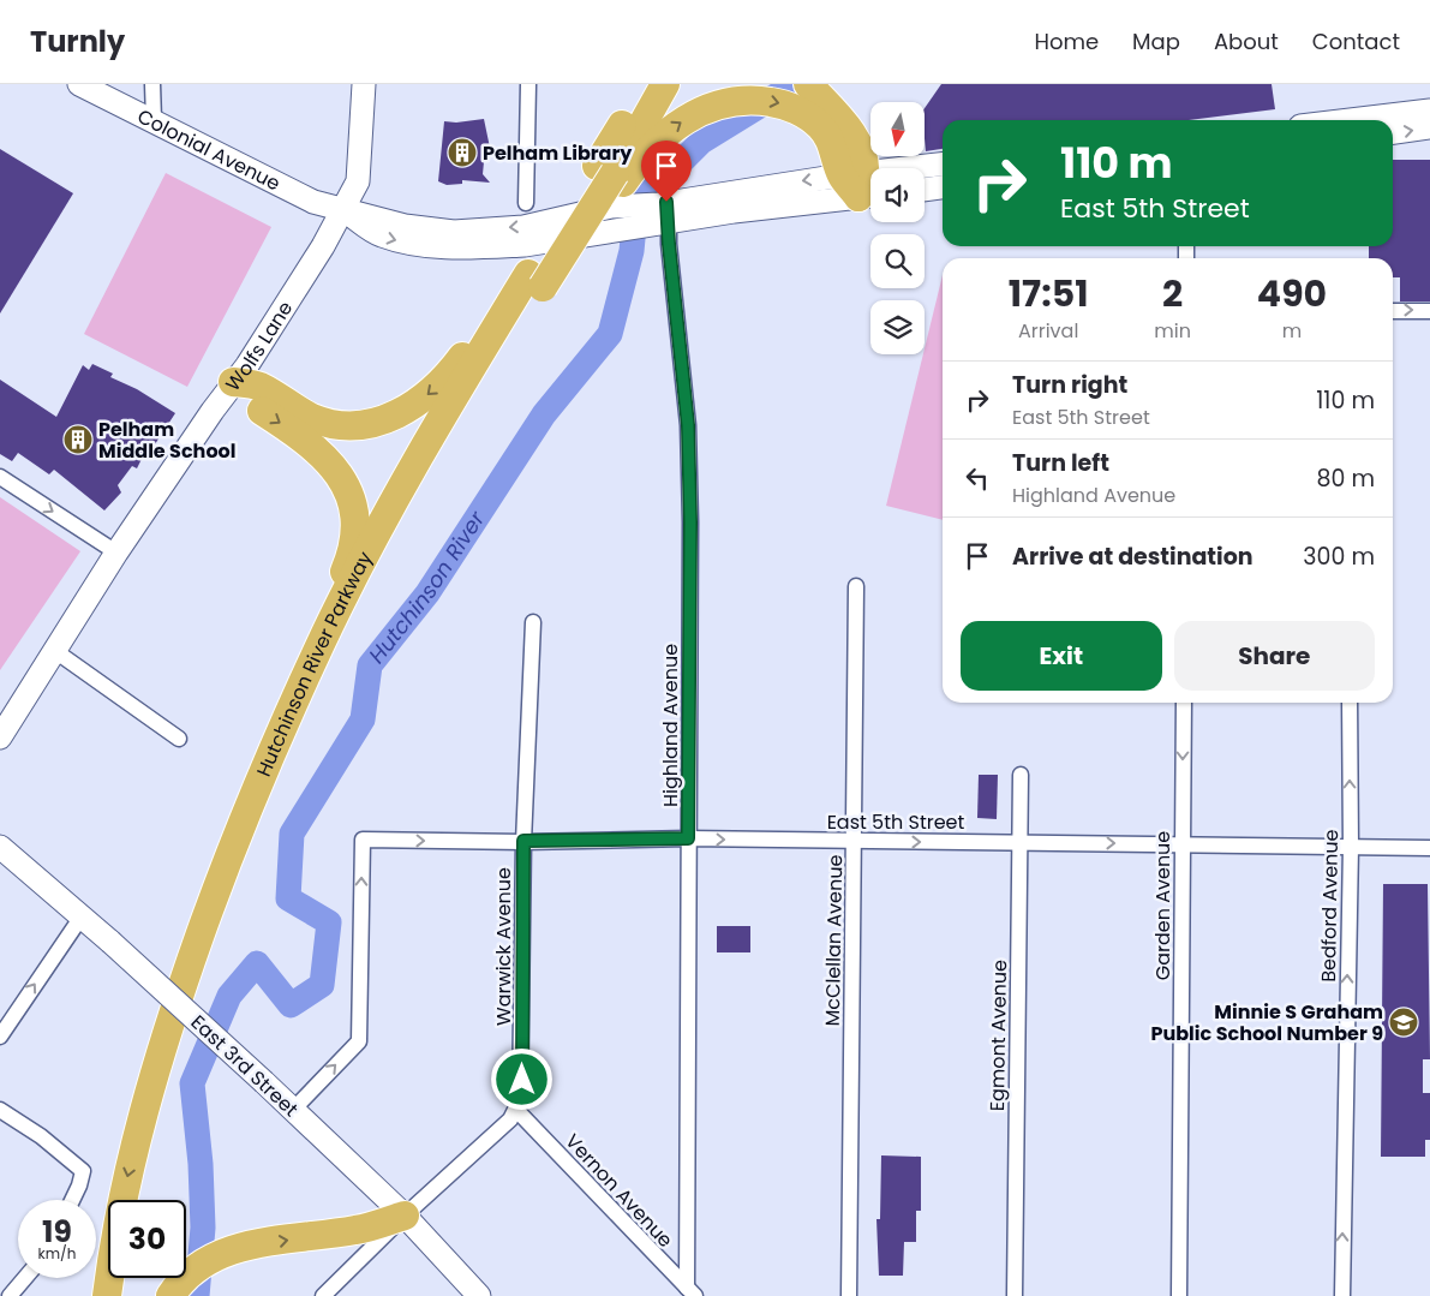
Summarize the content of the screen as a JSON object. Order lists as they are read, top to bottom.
{
  "streets": {
    "highway": ["Hutchinson River Parkway"],
    "street": [
      "Colonial Avenue",
      "Wolfs Lane",
      "Highland Avenue",
      "East 5th Street",
      "Garden Avenue",
      "Bedford Avenue",
      "McClellan Avenue",
      "Warwick Avenue",
      "Egmont Avenue",
      "East 3rd Street",
      "Vernon Avenue"
    ]
  },
  "crossings": [
    ["Colonial Avenue", "Wolfs Lane"],
    ["Colonial Avenue", "Hutchinson River Parkway"],
    ["Colonial Avenue", "Highland Avenue"],
    ["Highland Avenue", "East 5th Street"],
    ["Highland Avenue", "Vernon Avenue"],
    ["East 5th Street", "Garden Avenue"],
    ["East 5th Street", "Bedford Avenue"],
    ["East 5th Street", "McClellan Avenue"],
    ["East 5th Street", "Warwick Avenue"],
    ["East 5th Street", "Egmont Avenue"],
    ["East 5th Street", "East 3rd Street"],
    ["Warwick Avenue", "Vernon Avenue"]
  ],
  "one_way": ["East 5th Street", "Bedford Avenue"],
  "water": ["Hutchinson River"],
  "places": {
    "building": ["Pelham Library", "Pelham Middle School"],
    "school or university": ["Minnie S Graham Public School Number 9"]
  },
  "north": "bottom",
  "page": {
    "header": "Turnly",
    "nav": [
      "Home",
      "Map",
      "About",
      "Contact"
    ],
    "turn": ["110 m", "East 5th Street"],
    "eta": [
      "17:51",
      "Arrival",
      "2",
      "min",
      "490",
      "m"
    ],
    "list": [
      {
        "name": "Turn right",
        "note": "East 5th Street",
        "value": "110 m"
      },
      {
        "name": "Turn left",
        "note": "Highland Avenue",
        "value": "80 m"
      },
      {
        "name": "Arrive at destination",
        "value": "300 m"
      }
    ],
    "buttons": ["Exit", "Share"],
    "speed": "19 km/h",
    "limit": "30"
  }
}
